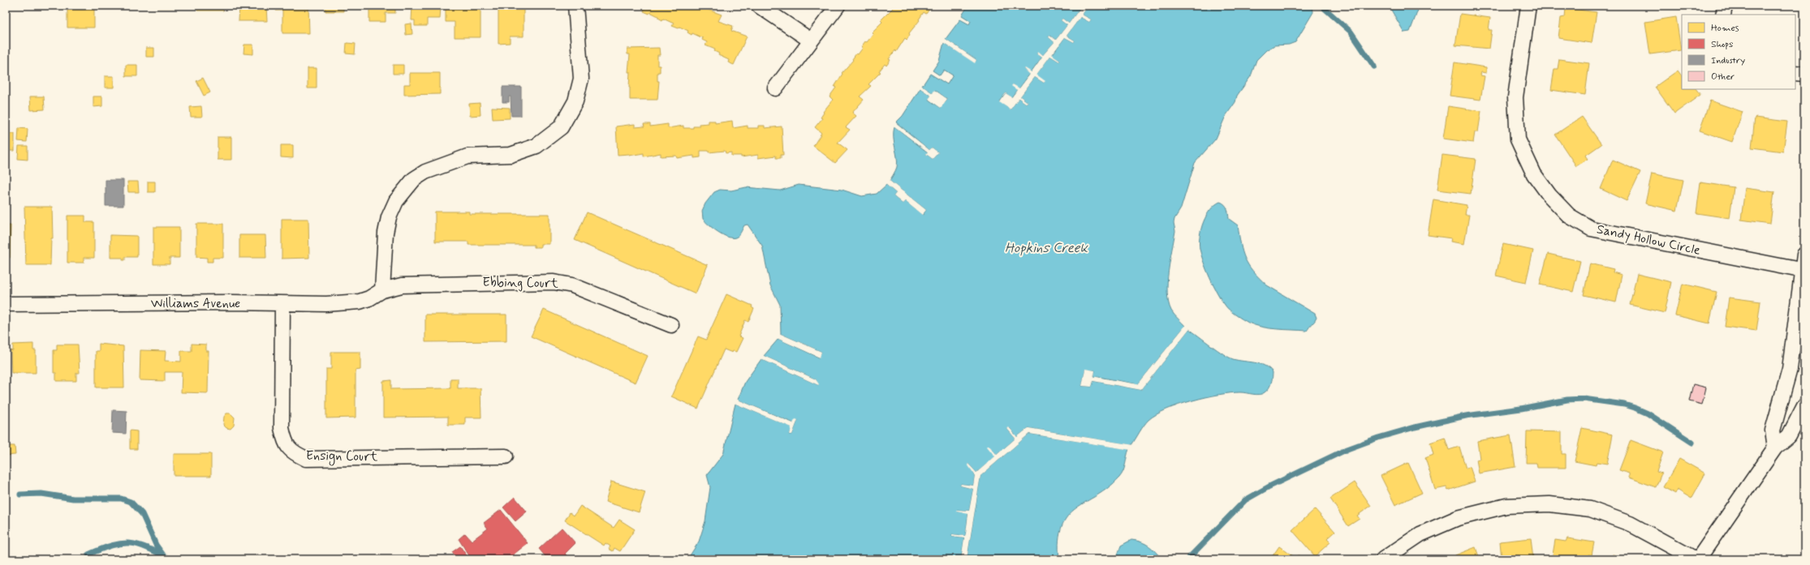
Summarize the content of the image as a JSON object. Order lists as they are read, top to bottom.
{
  "streets": {
    "street": [
      "Sandy Hollow Circle",
      "Ebbing Court",
      "Williams Avenue",
      "Ensign Court"
    ]
  },
  "crossings": [
    ["Ebbing Court", "Williams Avenue"],
    ["Williams Avenue", "Ensign Court"]
  ],
  "water": ["Hopkins Creek"],
  "legend": [
    "Homes",
    "Shops",
    "Industry",
    "Other"
  ]
}
